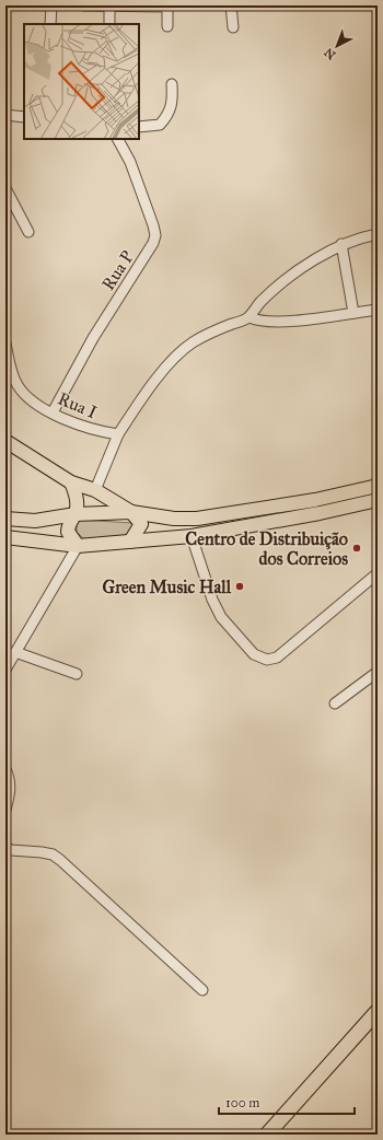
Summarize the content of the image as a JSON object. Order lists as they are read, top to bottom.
{
  "streets": {
    "street": ["Rua P", "Rua I"]
  },
  "crossings": [
    ["Rua P", "Rua I"]
  ],
  "places": ["Centro de Distribuição dos Correios", "Green Music Hall"],
  "scale_bar": "100 m",
  "north": "bottom left"
}
